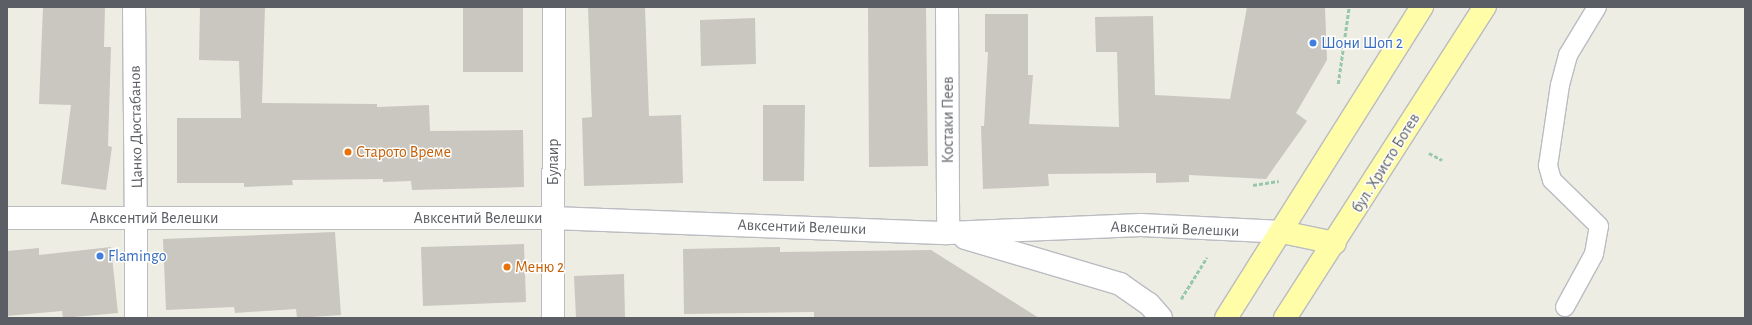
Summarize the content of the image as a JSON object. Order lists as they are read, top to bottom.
{
  "streets": {
    "main road": ["бул. Христо Ботев"],
    "street": [
      "Костаки Пеев",
      "Цанко Дюстабанов",
      "Булаир",
      "Авксентий Велешки"
    ]
  },
  "crossings": [
    ["Костаки Пеев", "Авксентий Велешки"],
    ["Цанко Дюстабанов", "Авксентий Велешки"],
    ["Булаир", "Авксентий Велешки"]
  ],
  "places": [
    "Шони Шоп 2",
    "Старото Време",
    "Flamingo",
    "Меню 2"
  ]
}
